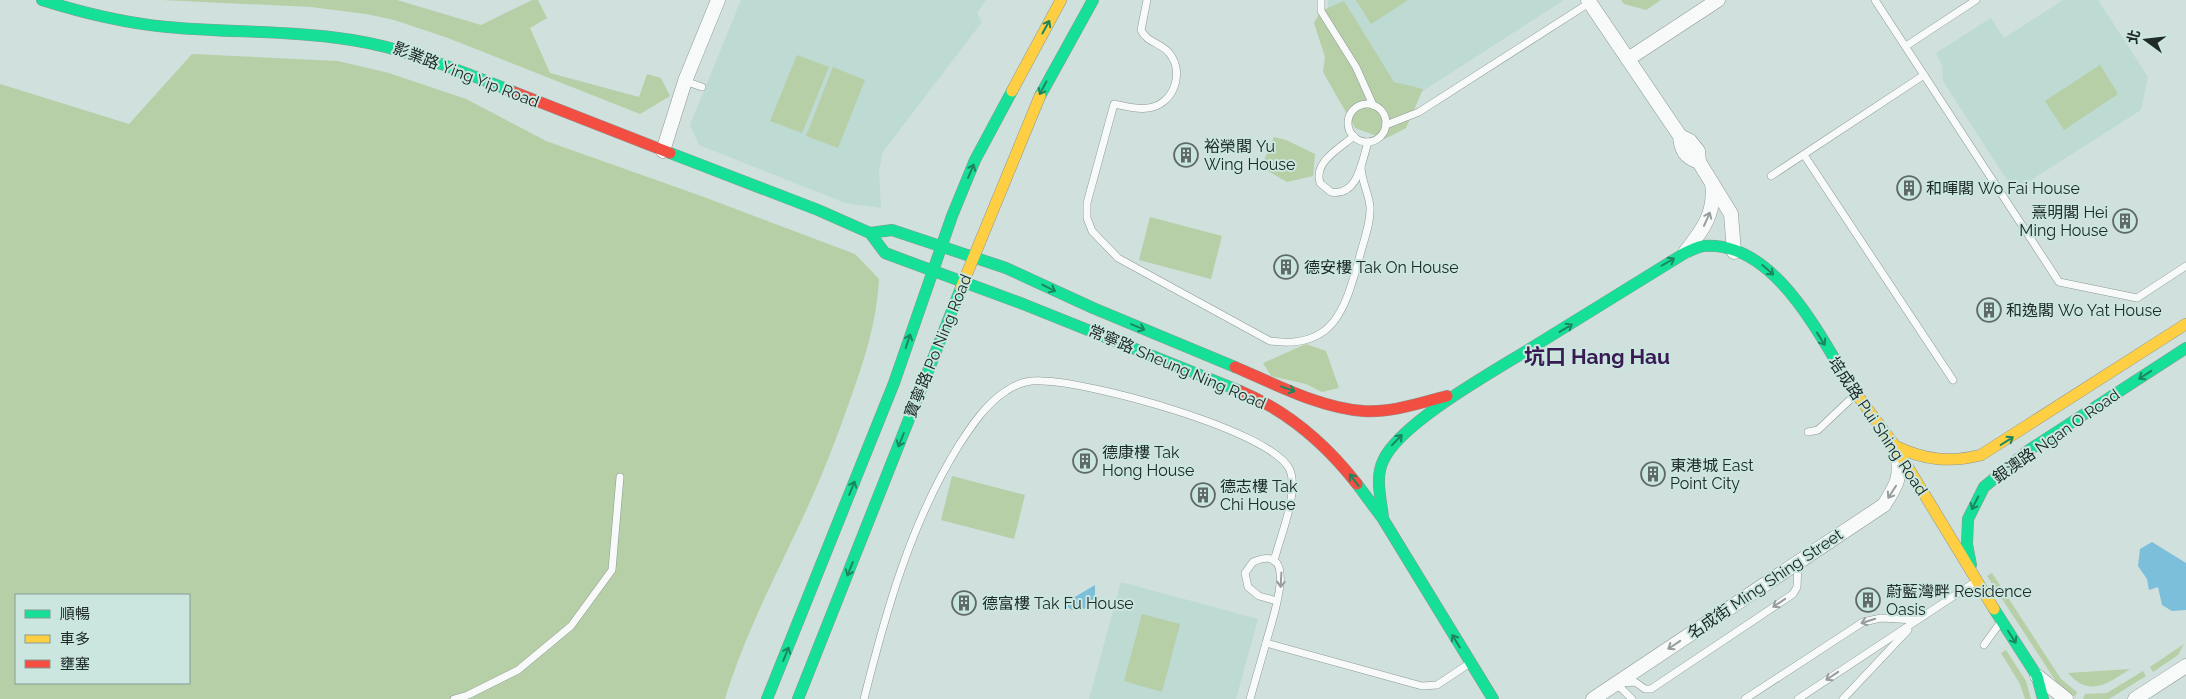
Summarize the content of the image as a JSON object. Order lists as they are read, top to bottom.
{
  "streets": {
    "street": [
      "影業路 Ying Yip Road",
      "寶寧路 Po Ning Road",
      "常寧路 Sheung Ning Road",
      "培成路 Pui Shing Road",
      "銀澳路 Ngan O Road",
      "名成街 Ming Shing Street"
    ]
  },
  "crossings": [
    ["影業路 Ying Yip Road", "寶寧路 Po Ning Road"],
    ["影業路 Ying Yip Road", "常寧路 Sheung Ning Road"],
    ["寶寧路 Po Ning Road", "常寧路 Sheung Ning Road"],
    ["常寧路 Sheung Ning Road", "培成路 Pui Shing Road"],
    ["培成路 Pui Shing Road", "銀澳路 Ngan O Road"],
    ["培成路 Pui Shing Road", "名成街 Ming Shing Street"],
    ["銀澳路 Ngan O Road", "名成街 Ming Shing Street"]
  ],
  "one_way": ["名成街 Ming Shing Street"],
  "districts": ["坑口 Hang Hau"],
  "places": {
    "building": [
      "裕榮閣 Yu Wing House",
      "和暉閣 Wo Fai House",
      "熹明閣 Hei Ming House",
      "德安樓 Tak On House",
      "和逸閣 Wo Yat House",
      "德康樓 Tak Hong House",
      "東港城 East Point City",
      "德志樓 Tak Chi House",
      "蔚藍灣畔 Residence Oasis",
      "德富樓 Tak Fu House"
    ]
  },
  "legend": ["順暢", "車多", "壅塞"],
  "north": "left"
}
